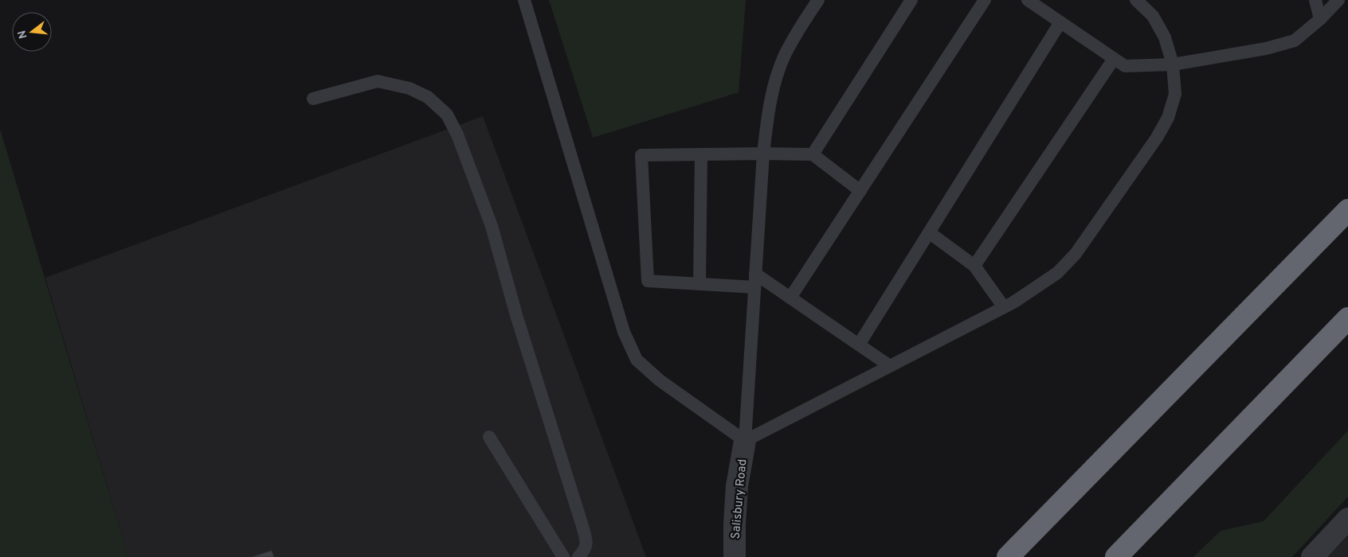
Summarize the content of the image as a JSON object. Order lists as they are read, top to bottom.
{
  "streets": {
    "street": ["Salisbury Road"]
  },
  "north": "left"
}
